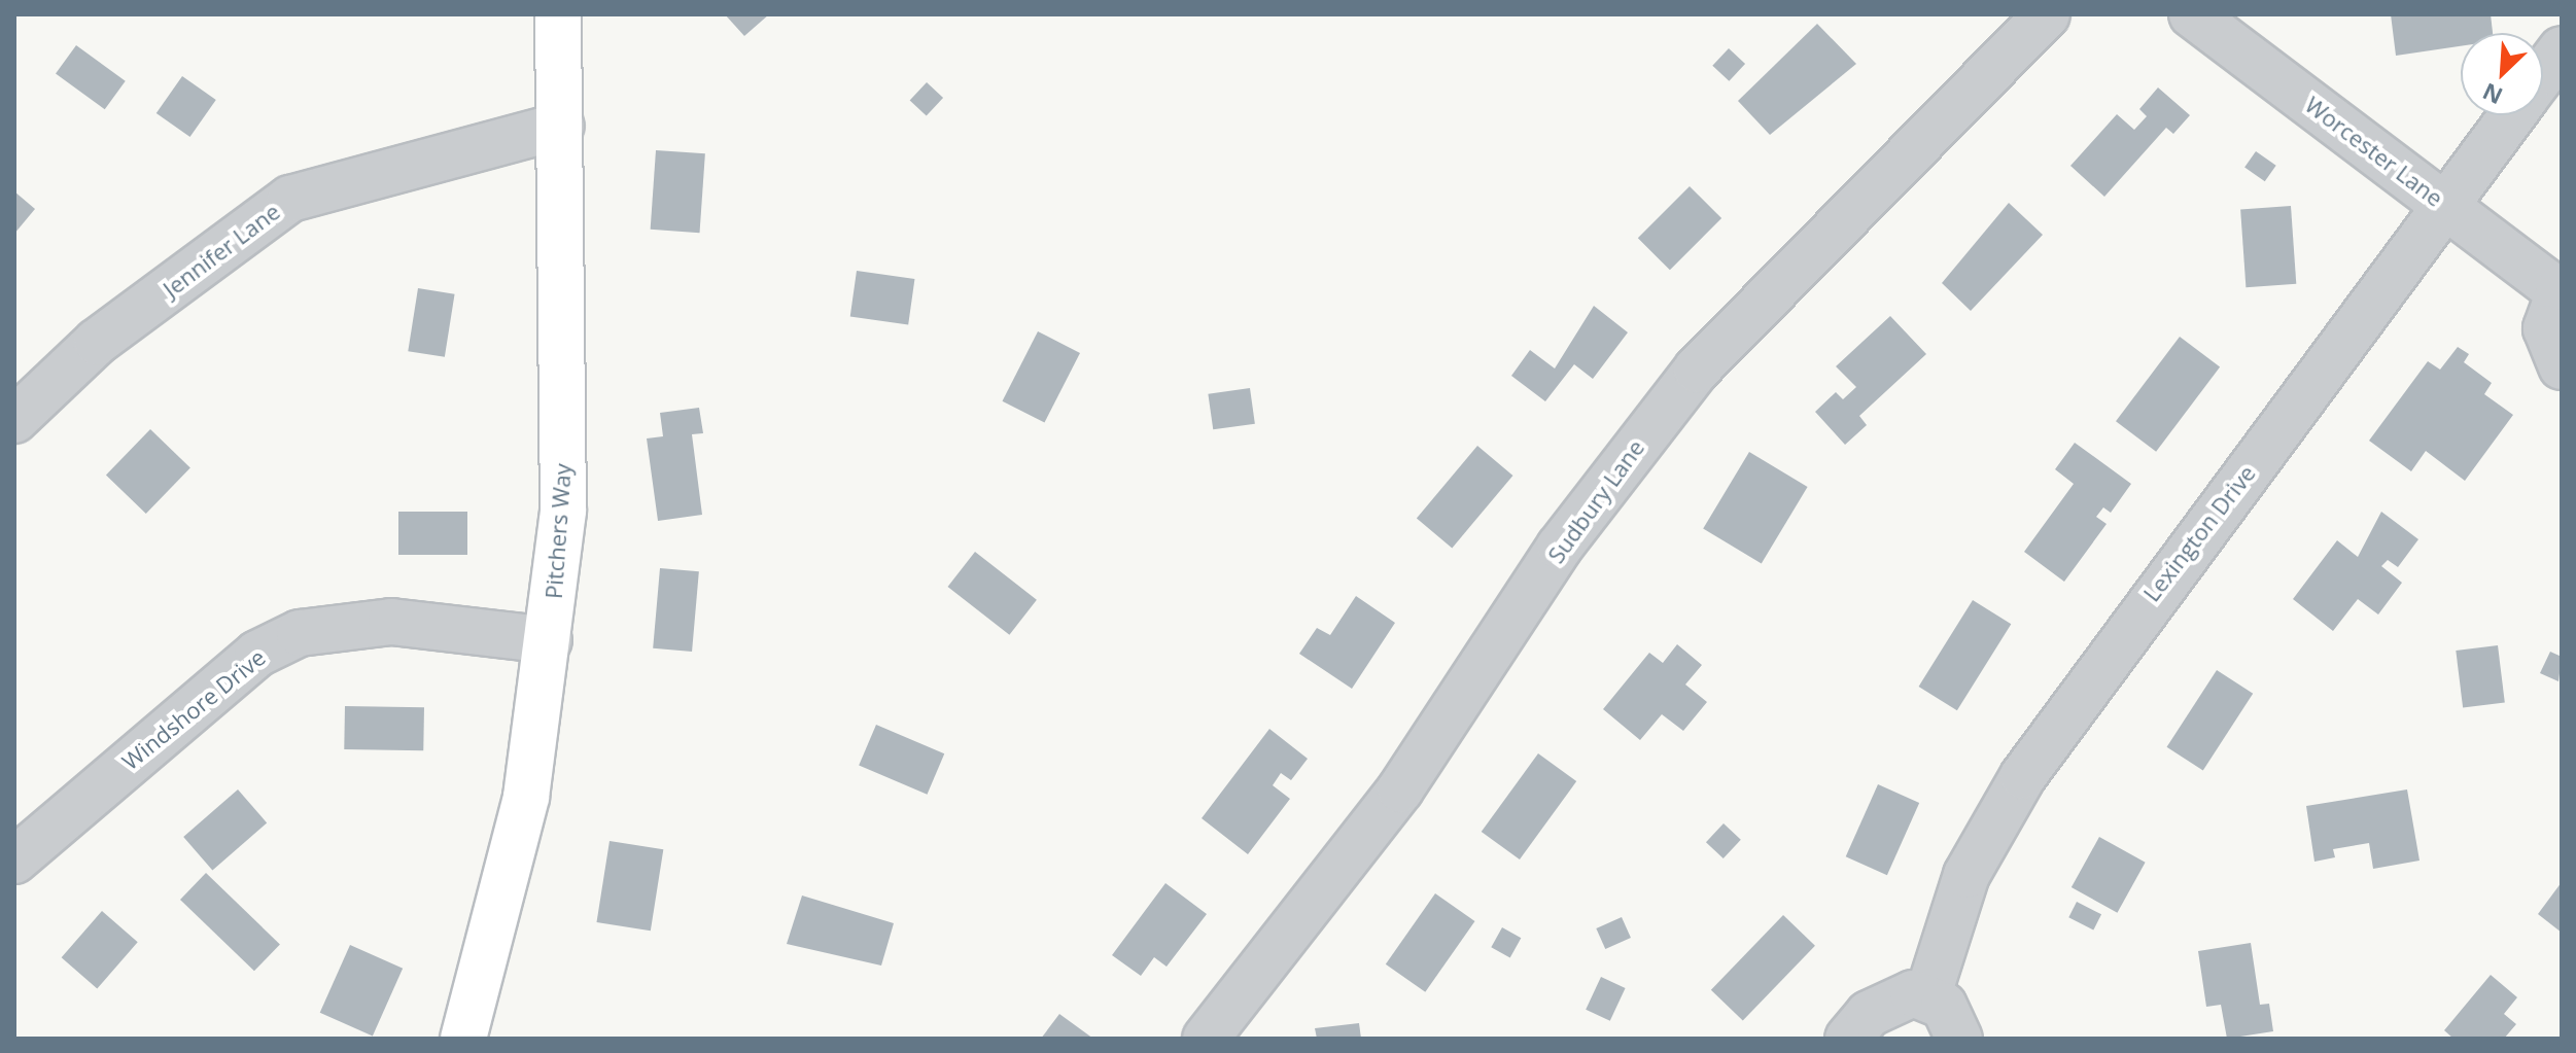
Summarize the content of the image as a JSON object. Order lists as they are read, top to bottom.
{
  "streets": {
    "main road": ["Pitchers Way"],
    "street": [
      "Worcester Lane",
      "Jennifer Lane",
      "Sudbury Lane",
      "Lexington Drive",
      "Windshore Drive"
    ]
  },
  "crossings": [
    ["Worcester Lane", "Lexington Drive"],
    ["Jennifer Lane", "Pitchers Way"],
    ["Pitchers Way", "Windshore Drive"]
  ],
  "north": "bottom left"
}
